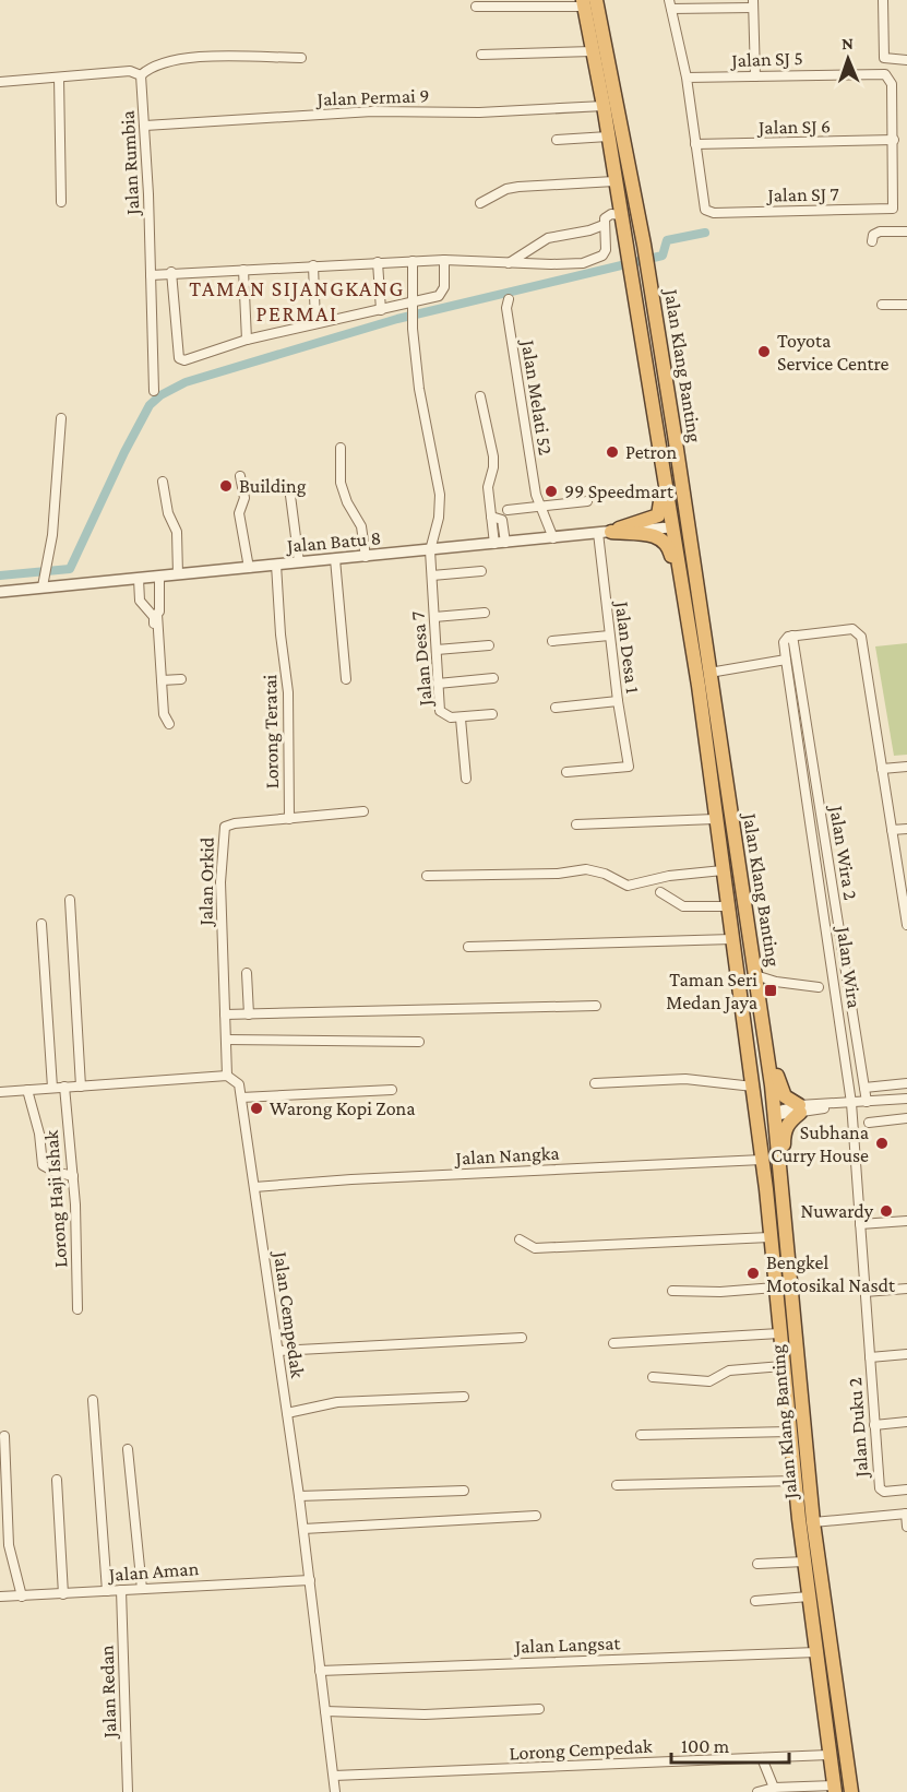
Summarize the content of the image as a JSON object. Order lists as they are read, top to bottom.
{
  "streets": {
    "highway": ["Jalan Klang Banting"],
    "street": [
      "Jalan SJ 5",
      "Jalan Permai 9",
      "Jalan SJ 6",
      "Jalan Rumbia",
      "Jalan SJ 7",
      "Jalan Melati 52",
      "Jalan Batu 8",
      "Jalan Desa 1",
      "Jalan Desa 7",
      "Lorong Teratai",
      "Jalan Wira 2",
      "Jalan Orkid",
      "Jalan Wira",
      "Jalan Nangka",
      "Lorong Haji Ishak",
      "Jalan Cempedak",
      "Jalan Duku 2",
      "Jalan Aman",
      "Jalan Langsat",
      "Jalan Redan",
      "Lorong Cempedak"
    ]
  },
  "crossings": [
    ["Jalan SJ 5", "Jalan SJ 6"],
    ["Jalan SJ 5", "Jalan SJ 7"],
    ["Jalan Permai 9", "Jalan Rumbia"],
    ["Jalan Permai 9", "Jalan Klang Banting"],
    ["Jalan SJ 6", "Jalan SJ 7"],
    ["Jalan Klang Banting", "Jalan Batu 8"],
    ["Jalan Klang Banting", "Jalan Nangka"],
    ["Jalan Klang Banting", "Jalan Langsat"],
    ["Jalan Klang Banting", "Lorong Cempedak"],
    ["Jalan Melati 52", "Jalan Batu 8"],
    ["Jalan Batu 8", "Jalan Desa 1"],
    ["Jalan Batu 8", "Jalan Desa 7"],
    ["Jalan Batu 8", "Lorong Teratai"],
    ["Lorong Teratai", "Jalan Orkid"],
    ["Jalan Wira 2", "Jalan Wira"],
    ["Jalan Orkid", "Jalan Cempedak"],
    ["Jalan Nangka", "Jalan Cempedak"],
    ["Jalan Cempedak", "Jalan Aman"],
    ["Jalan Cempedak", "Jalan Langsat"],
    ["Jalan Cempedak", "Lorong Cempedak"],
    ["Jalan Aman", "Jalan Redan"]
  ],
  "districts": ["TAMAN SIJANGKANG PERMAI"],
  "places": {
    "other": [
      "Toyota Service Centre",
      "Petron",
      "Building",
      "99 Speedmart",
      "Warong Kopi Zona",
      "Subhana Curry House",
      "Nuwardy",
      "Bengkel Motosikal Nasdt"
    ],
    "transit": ["Taman Seri Medan Jaya"]
  },
  "scale_bar": "100 m",
  "north": "top"
}
